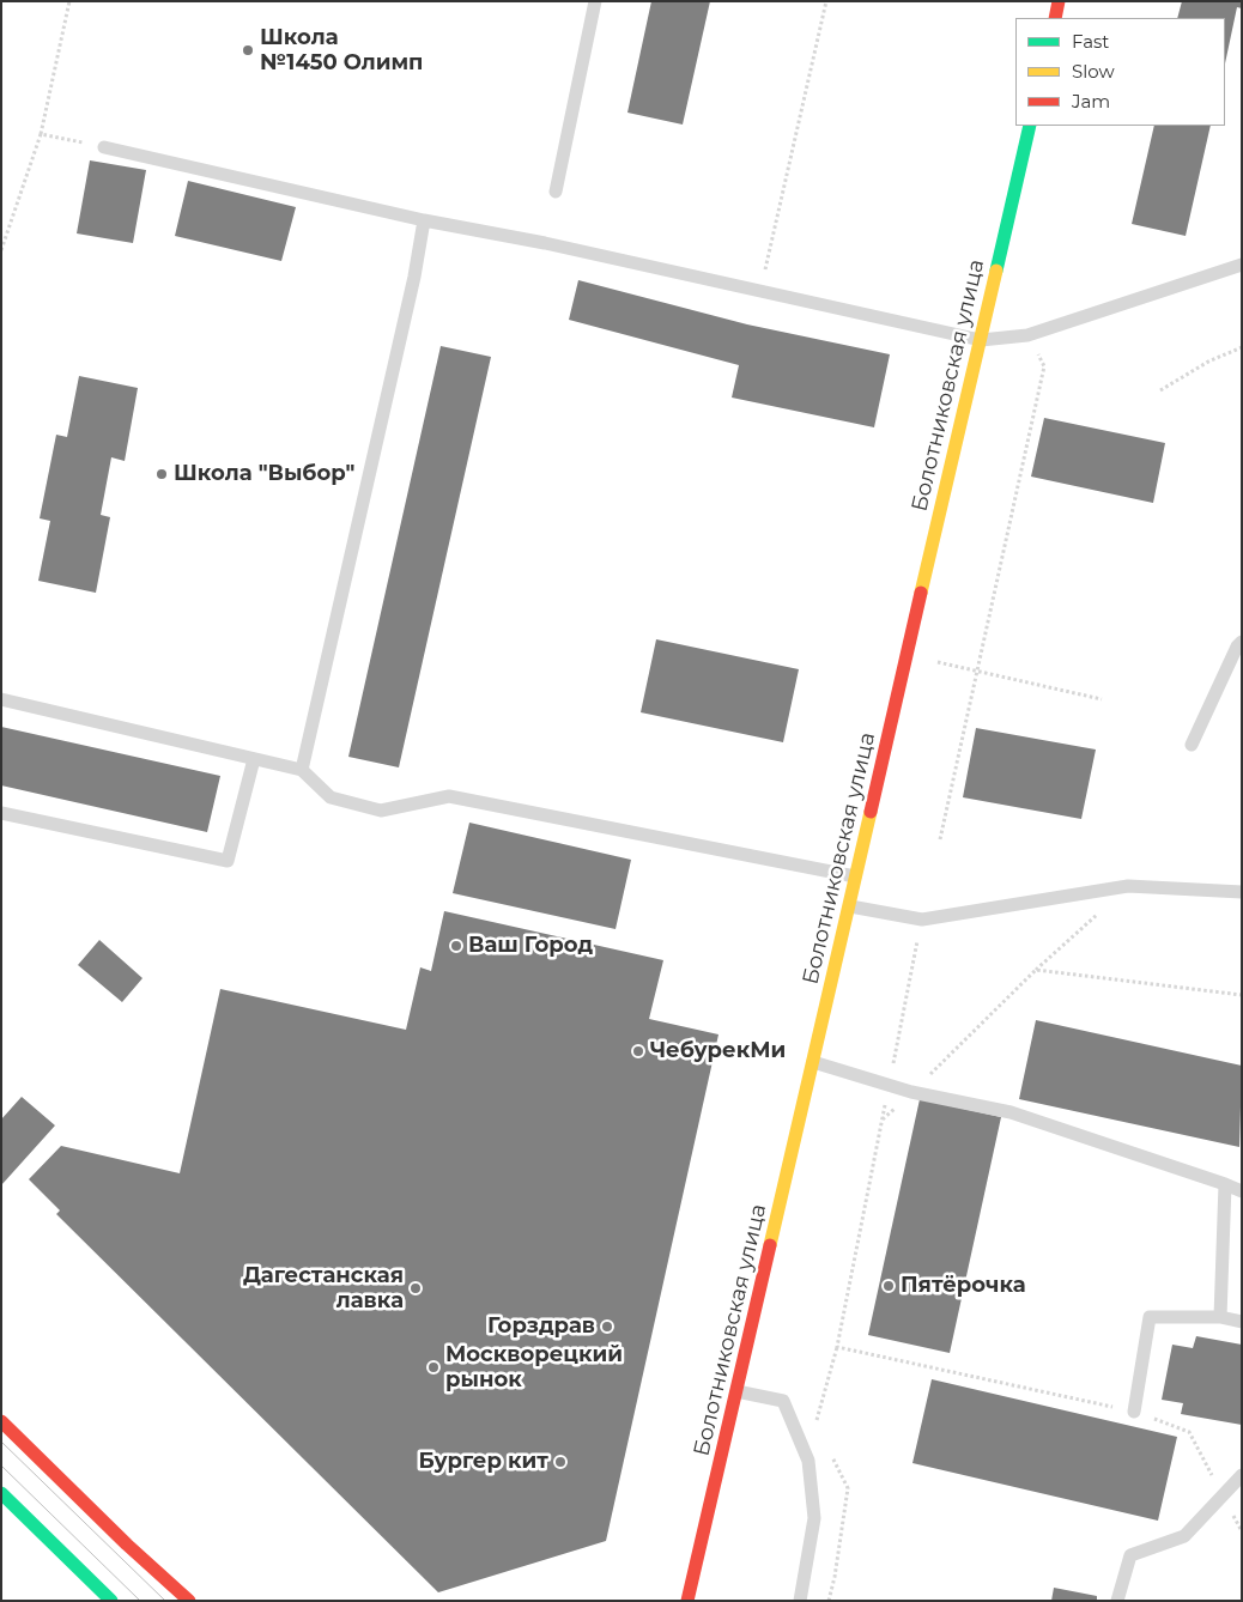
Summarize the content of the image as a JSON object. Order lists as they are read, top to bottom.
{
  "streets": {
    "street": ["Болотниковская улица"]
  },
  "places": [
    "Школа №1450 Олимп",
    "Школа \"Выбор\"",
    "Ваш Город",
    "ЧебурекМи",
    "Пятёрочка",
    "Дагестанская лавка",
    "Горздрав",
    "Москворецкий рынок",
    "Бургер кит"
  ],
  "legend": ["Fast", "Slow", "Jam"]
}
